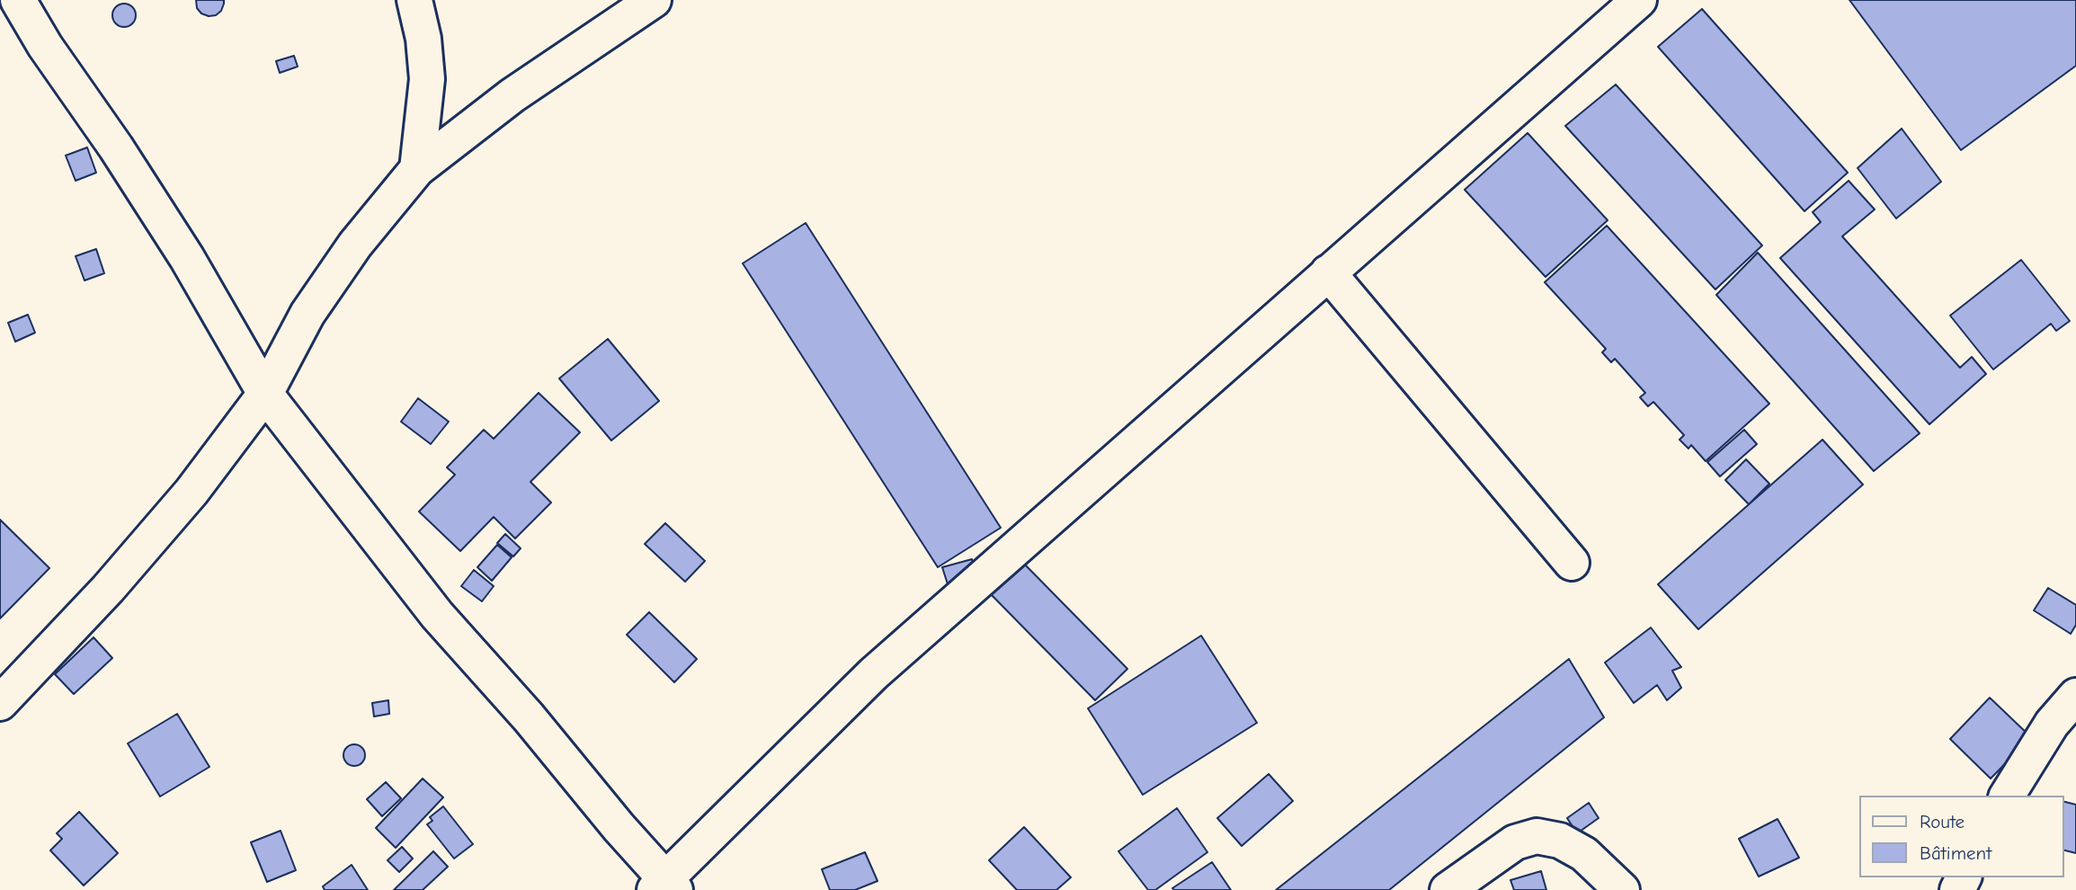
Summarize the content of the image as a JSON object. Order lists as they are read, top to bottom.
{
  "legend": ["Route", "Bâtiment"]
}
